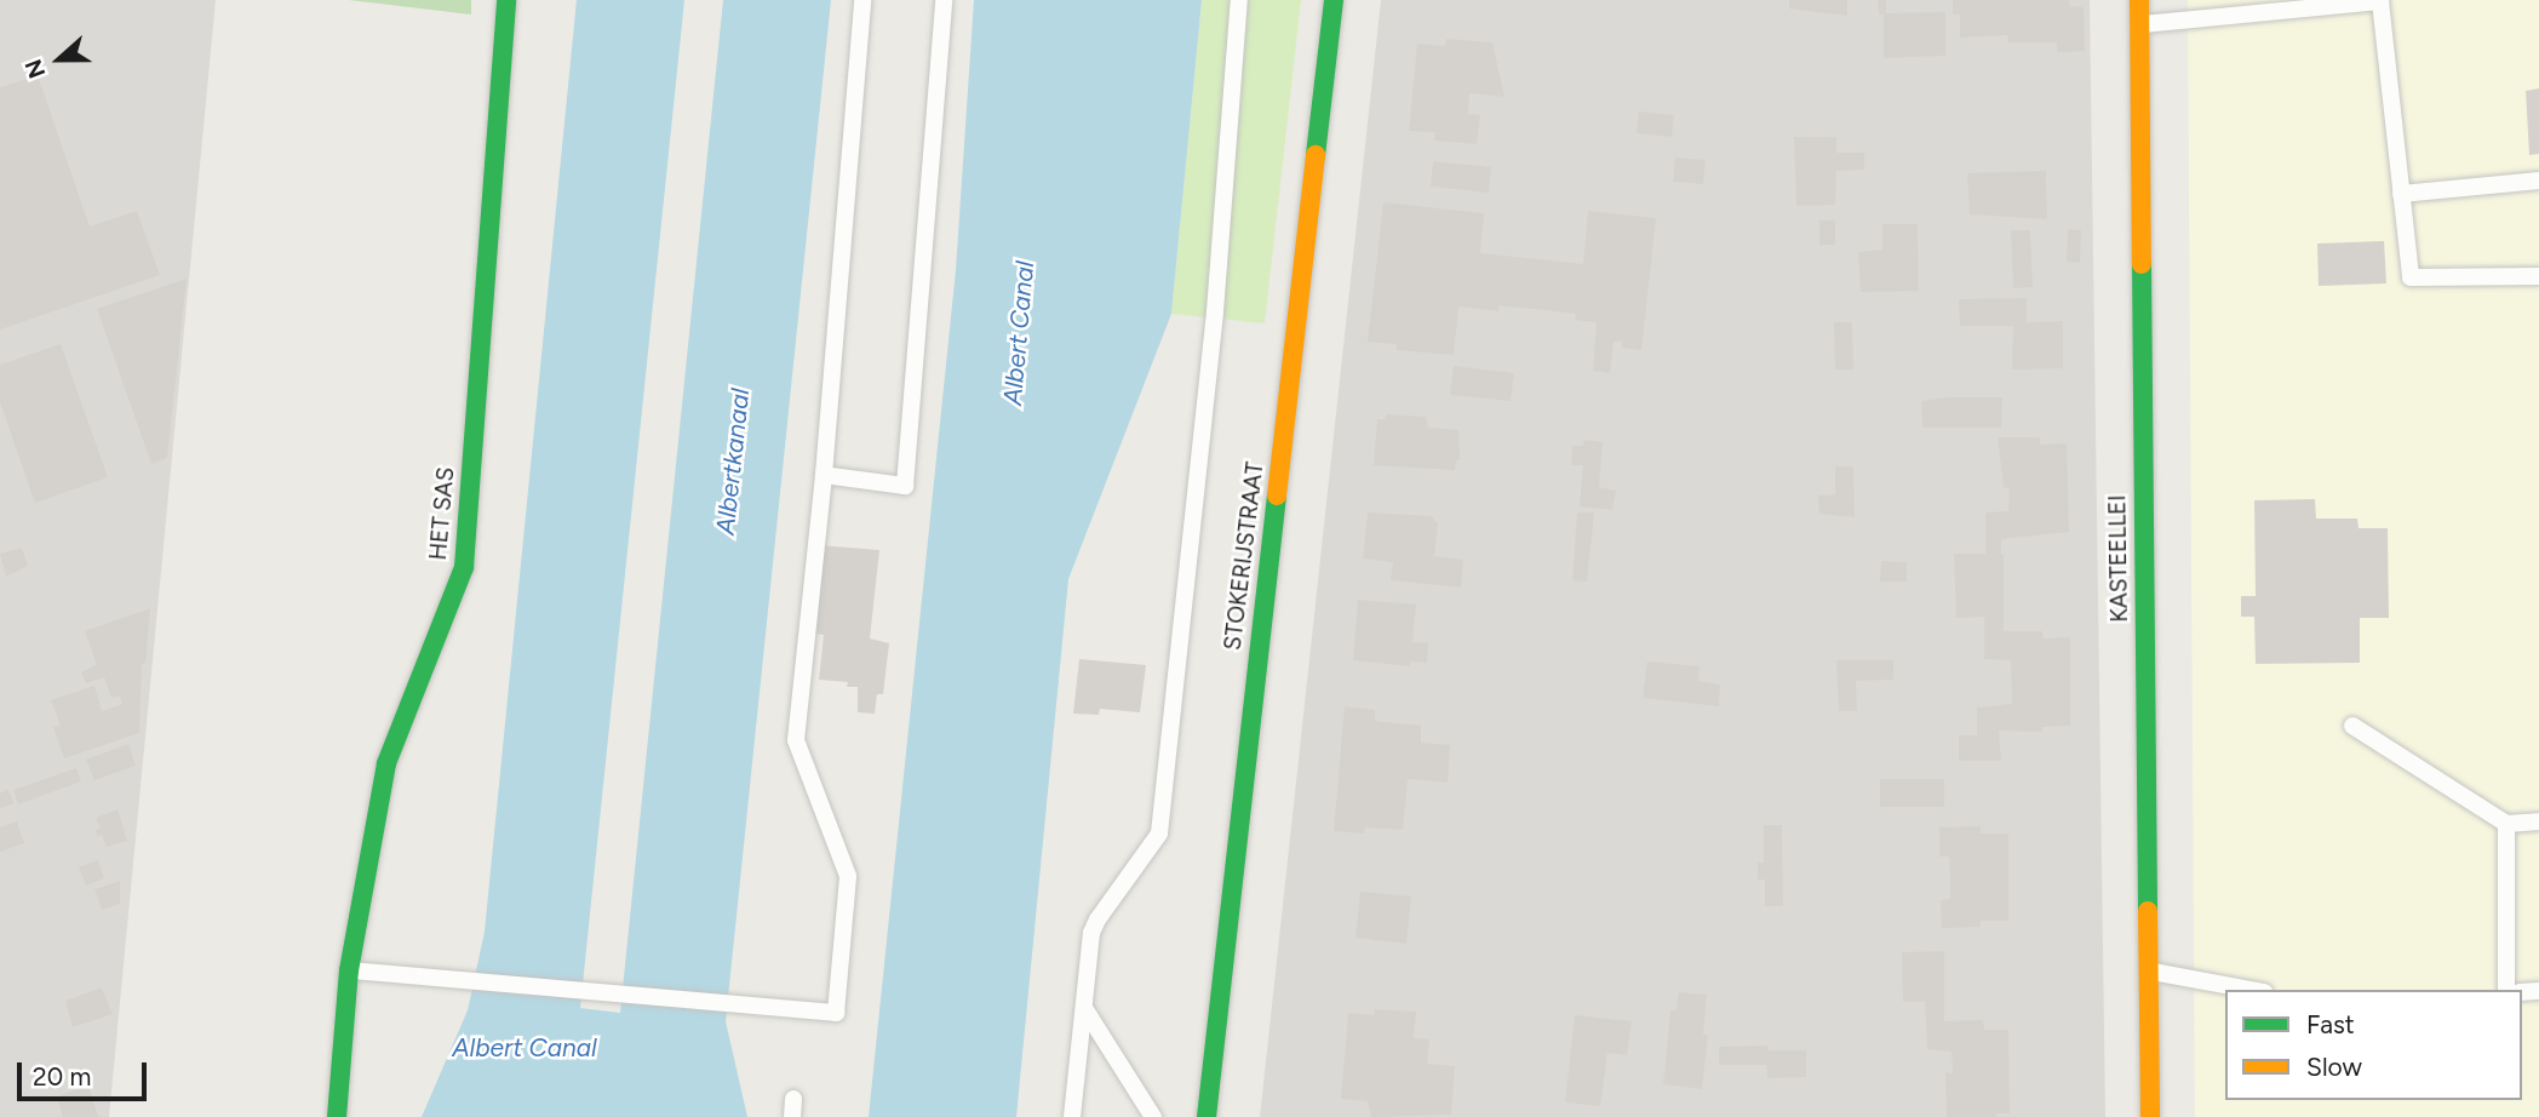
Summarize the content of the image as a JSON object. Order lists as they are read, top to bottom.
{
  "streets": {
    "street": ["HET SAS", "STOKERIJSTRAAT", "KASTEELLEI"]
  },
  "water": ["Albert Canal", "Albertkanaal"],
  "legend": ["Fast", "Slow"],
  "scale_bar": "20 m",
  "north": "left"
}
